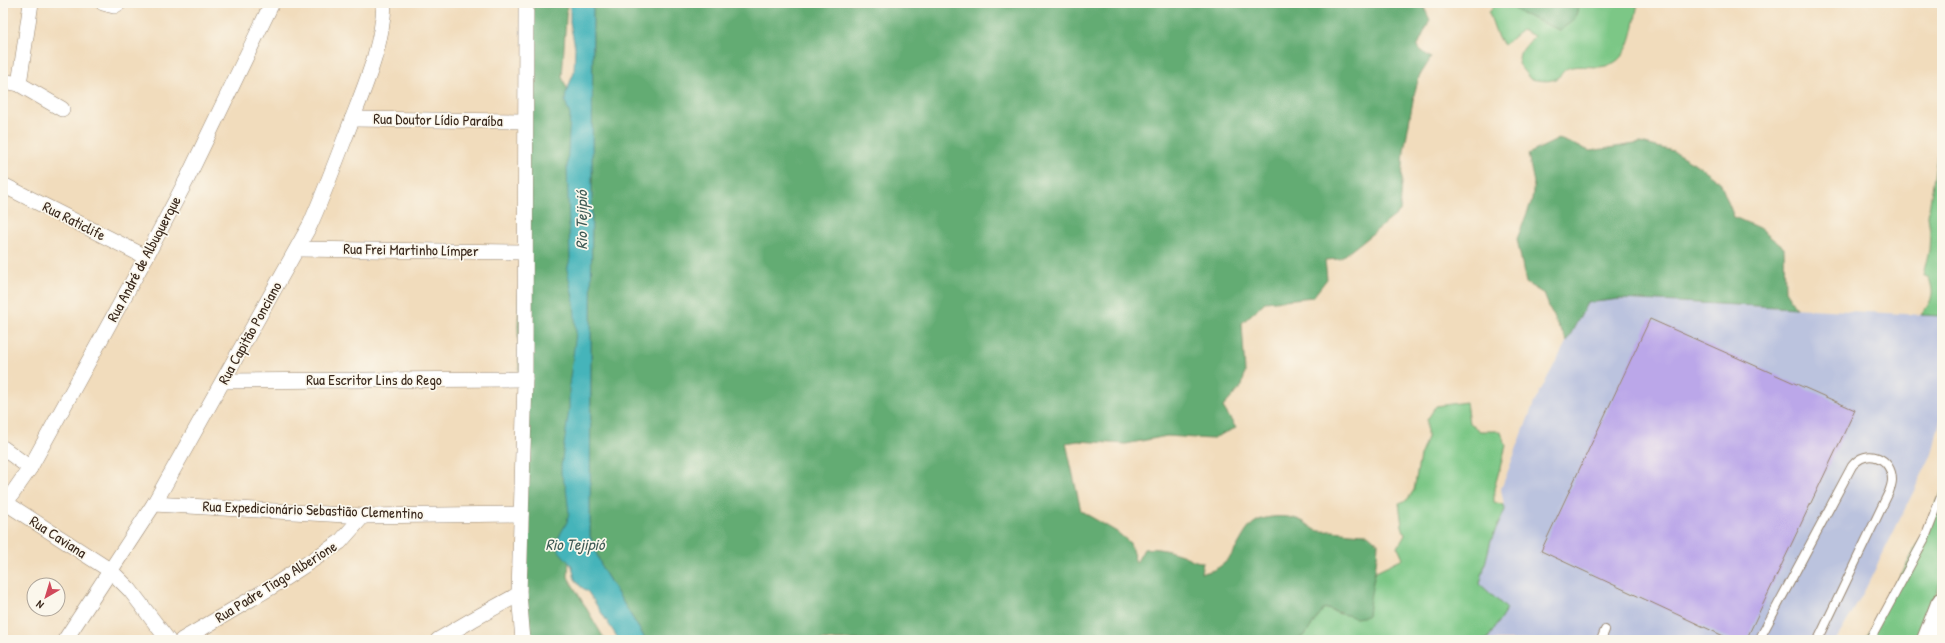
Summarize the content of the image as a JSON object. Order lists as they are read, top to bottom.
{
  "streets": {
    "street": [
      "Rua Doutor Lídio Paraíba",
      "Rua Raticlife",
      "Rua Frei Martinho Límper",
      "Rua André de Albuquerque",
      "Rua Capitão Ponciano",
      "Rua Escritor Lins do Rego",
      "Rua Expedicionário Sebastião Clementino",
      "Rua Caviana",
      "Rua Padre Tiago Alberione"
    ]
  },
  "crossings": [
    ["Rua Doutor Lídio Paraíba", "Rua Capitão Ponciano"],
    ["Rua Raticlife", "Rua André de Albuquerque"],
    ["Rua Frei Martinho Límper", "Rua Capitão Ponciano"],
    ["Rua André de Albuquerque", "Rua Caviana"],
    ["Rua Capitão Ponciano", "Rua Escritor Lins do Rego"],
    ["Rua Capitão Ponciano", "Rua Expedicionário Sebastião Clementino"],
    ["Rua Capitão Ponciano", "Rua Caviana"],
    ["Rua Expedicionário Sebastião Clementino", "Rua Padre Tiago Alberione"]
  ],
  "water": ["Rio Tejipió"],
  "north": "bottom left"
}
